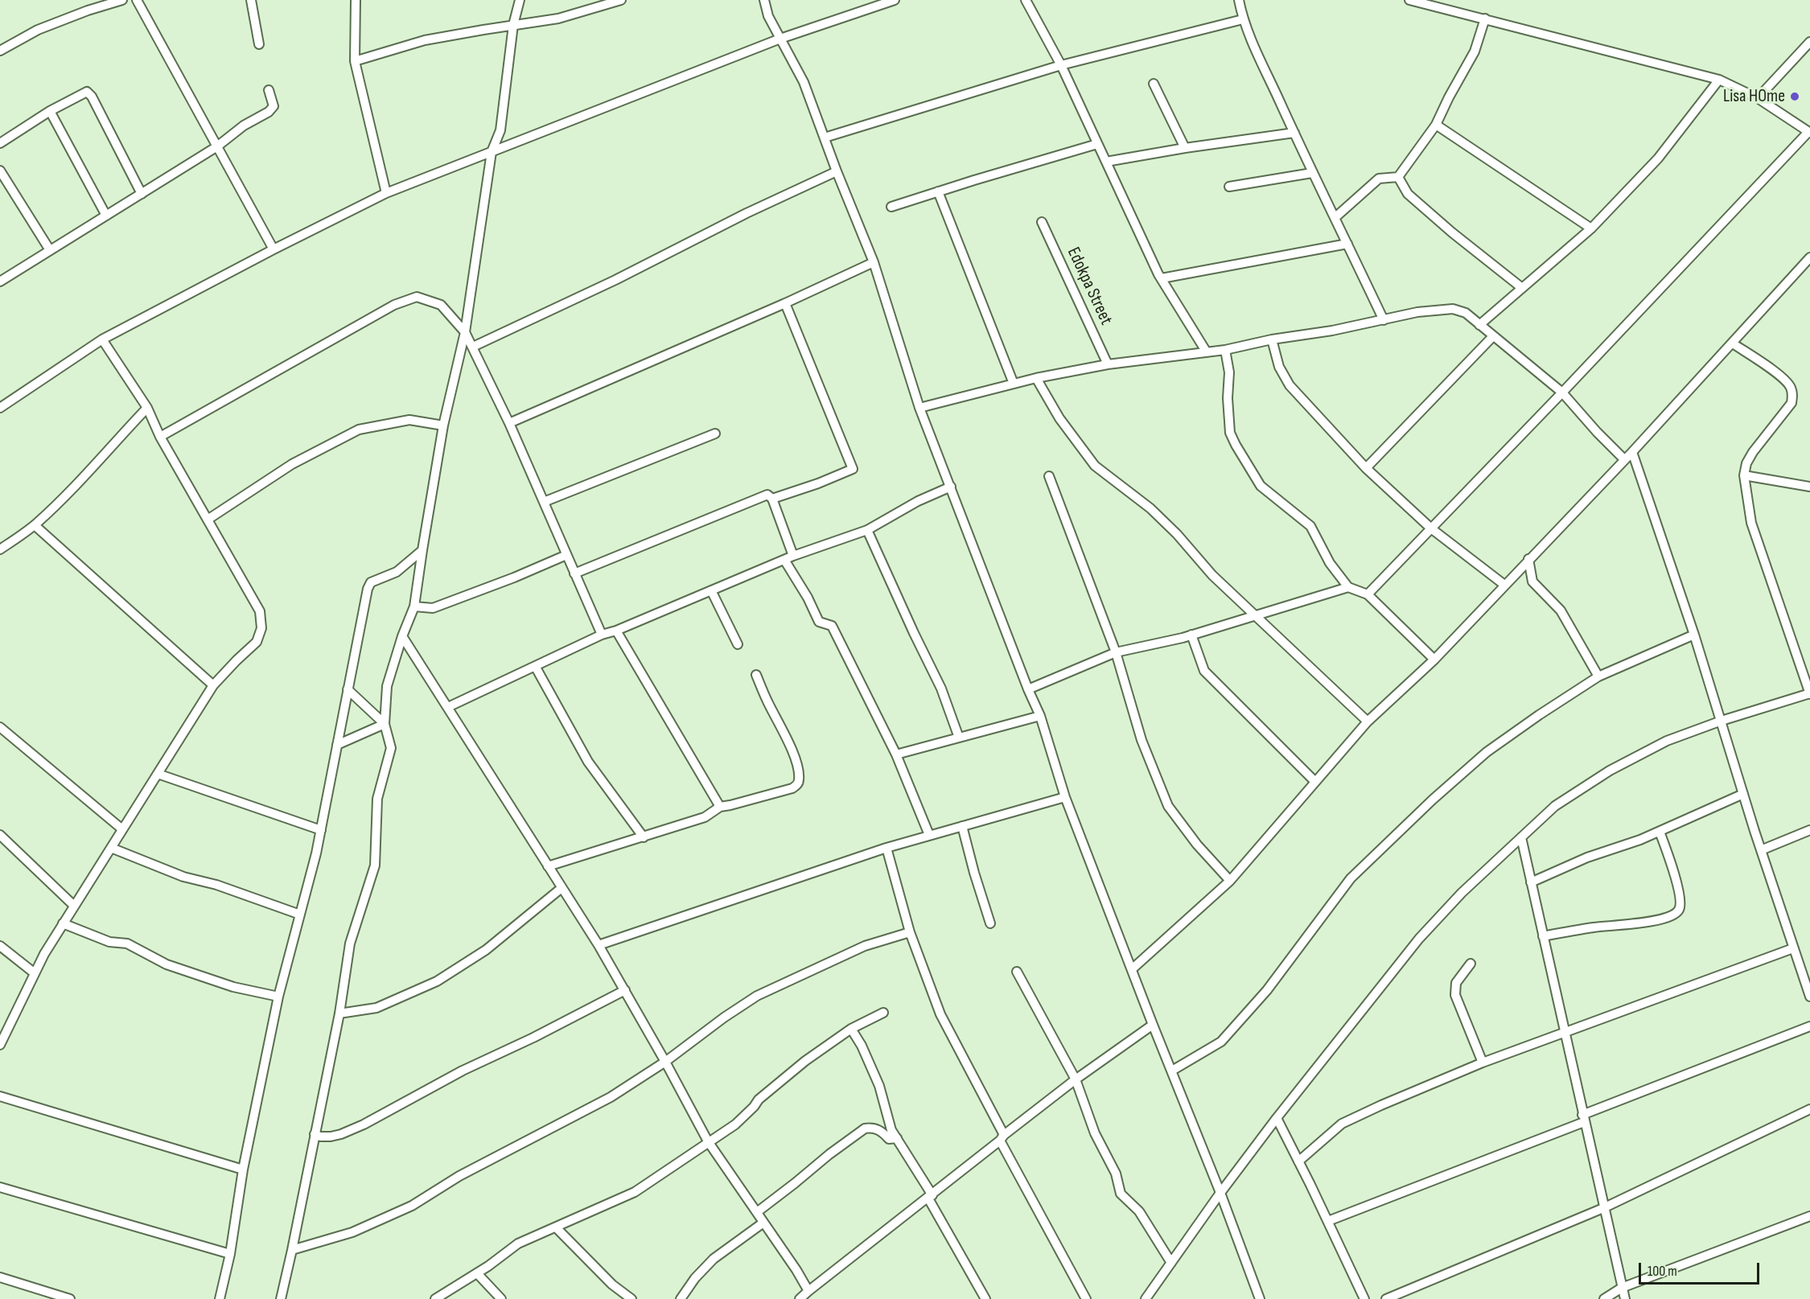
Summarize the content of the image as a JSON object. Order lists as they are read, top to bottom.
{
  "streets": {
    "street": ["Edokpa Street"]
  },
  "places": ["Lisa HOme"],
  "scale_bar": "100 m"
}
